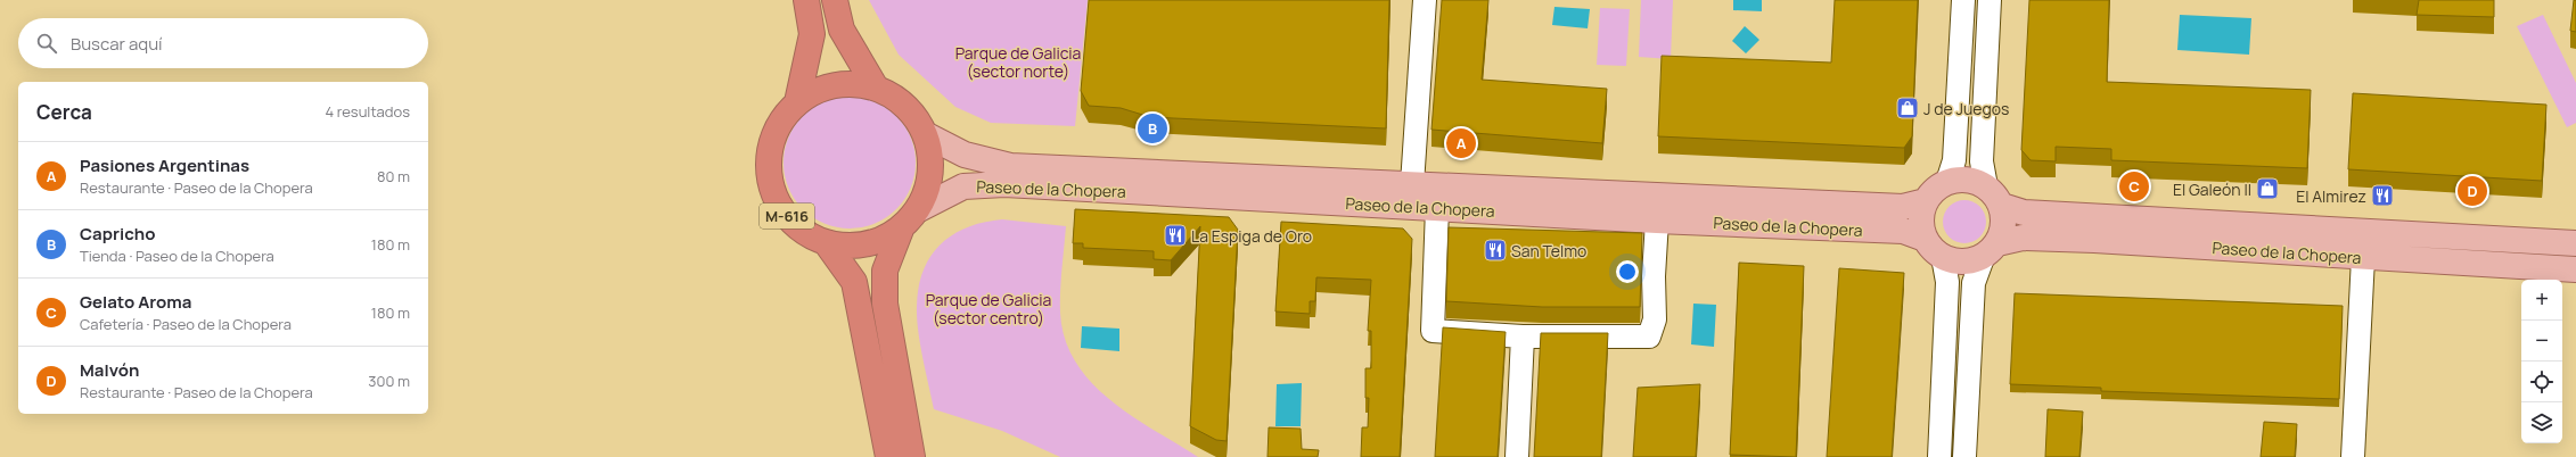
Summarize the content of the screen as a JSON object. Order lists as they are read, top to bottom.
{
  "streets": {
    "highway": ["M-616"],
    "main road": ["Paseo de la Chopera"]
  },
  "crossings": [
    ["Paseo de la Chopera", "M-616"]
  ],
  "parks": ["Parque de Galicia (sector norte)", "Parque de Galicia (sector centro)"],
  "places": {
    "shop": ["J de Juegos", "El Galeón II"],
    "restaurant": ["El Almirez", "La Espiga de Oro", "San Telmo"]
  },
  "page": {
    "search": "Buscar aquí",
    "heading": ["Cerca", "4 resultados"],
    "pins": [
      "B",
      "A",
      "C",
      "D"
    ],
    "list": [
      {
        "mark": "A",
        "name": "Pasiones Argentinas",
        "note": "Restaurante · Paseo de la Chopera",
        "value": "80 m"
      },
      {
        "mark": "B",
        "name": "Capricho",
        "note": "Tienda · Paseo de la Chopera",
        "value": "180 m"
      },
      {
        "mark": "C",
        "name": "Gelato Aroma",
        "note": "Cafetería · Paseo de la Chopera",
        "value": "180 m"
      },
      {
        "mark": "D",
        "name": "Malvón",
        "note": "Restaurante · Paseo de la Chopera",
        "value": "300 m"
      }
    ],
    "map_buttons": ["+", "−"]
  }
}
